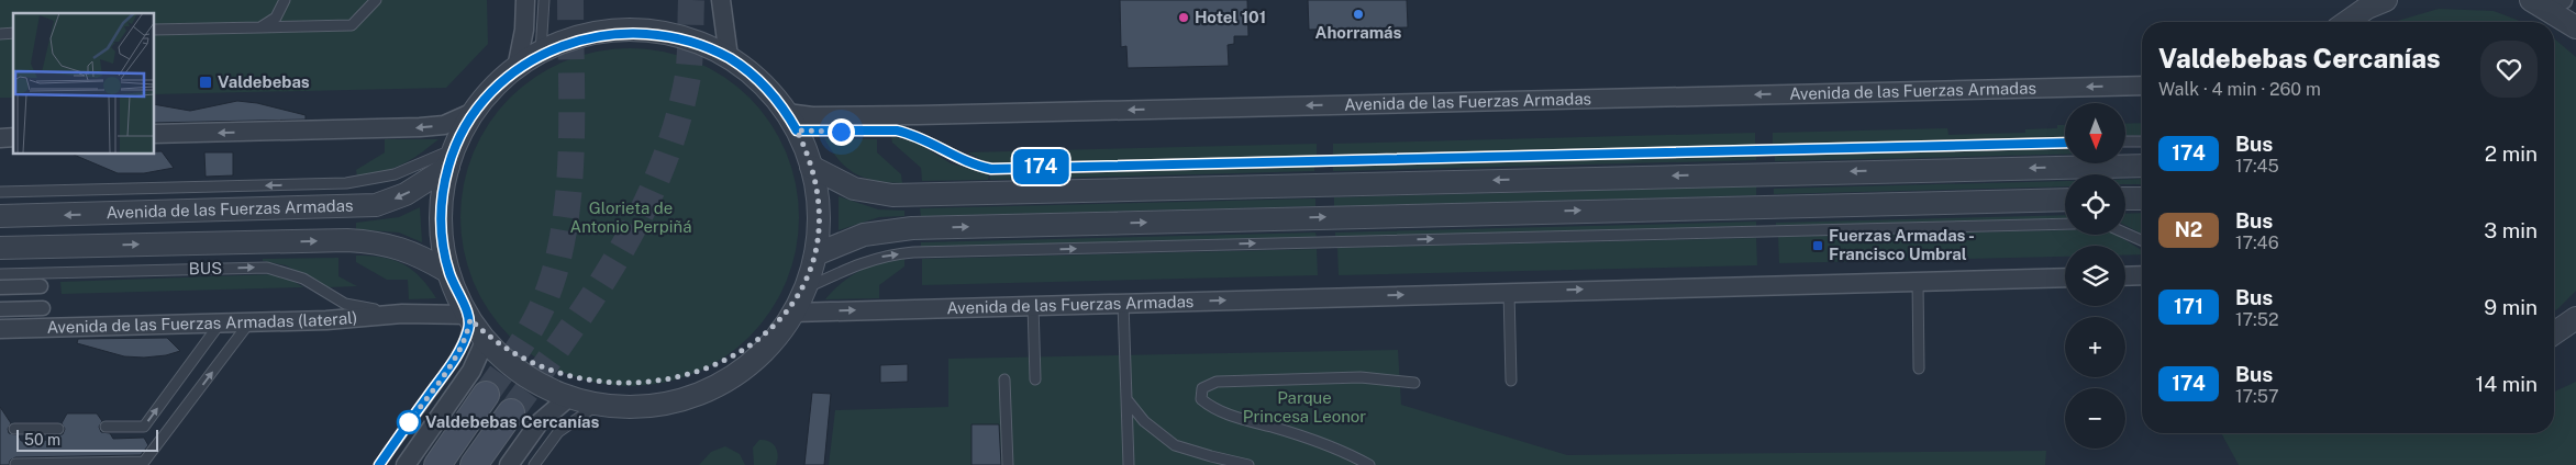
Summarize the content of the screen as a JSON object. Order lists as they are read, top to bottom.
{
  "streets": {
    "street": ["Avenida de las Fuerzas Armadas", "Avenida de las Fuerzas Armadas (lateral)"],
    "lane": ["BUS"]
  },
  "crossings": [
    ["BUS", "Avenida de las Fuerzas Armadas (lateral)"]
  ],
  "parks": ["Glorieta de Antonio Perpiñá", "Parque Princesa Leonor"],
  "places": {
    "other": ["Ahorramás", "Hotel 101", "Valdebebas Cercanías"],
    "transit": ["Valdebebas", "Fuerzas Armadas - Francisco Umbral"]
  },
  "lines": ["bus line 174"],
  "scale_bar": "50 m",
  "north": "bottom",
  "page": {
    "on_map": "174",
    "heading": ["Valdebebas Cercanías", "Walk · 4 min · 260 m"],
    "map_buttons": ["+", "−"],
    "list": [
      {
        "mark": "174",
        "name": "Bus",
        "note": "17:45",
        "value": "2 min"
      },
      {
        "mark": "N2",
        "name": "Bus",
        "note": "17:46",
        "value": "3 min"
      },
      {
        "mark": "171",
        "name": "Bus",
        "note": "17:52",
        "value": "9 min"
      },
      {
        "mark": "174",
        "name": "Bus",
        "note": "17:57",
        "value": "14 min"
      }
    ],
    "scale": "50 m"
  }
}
